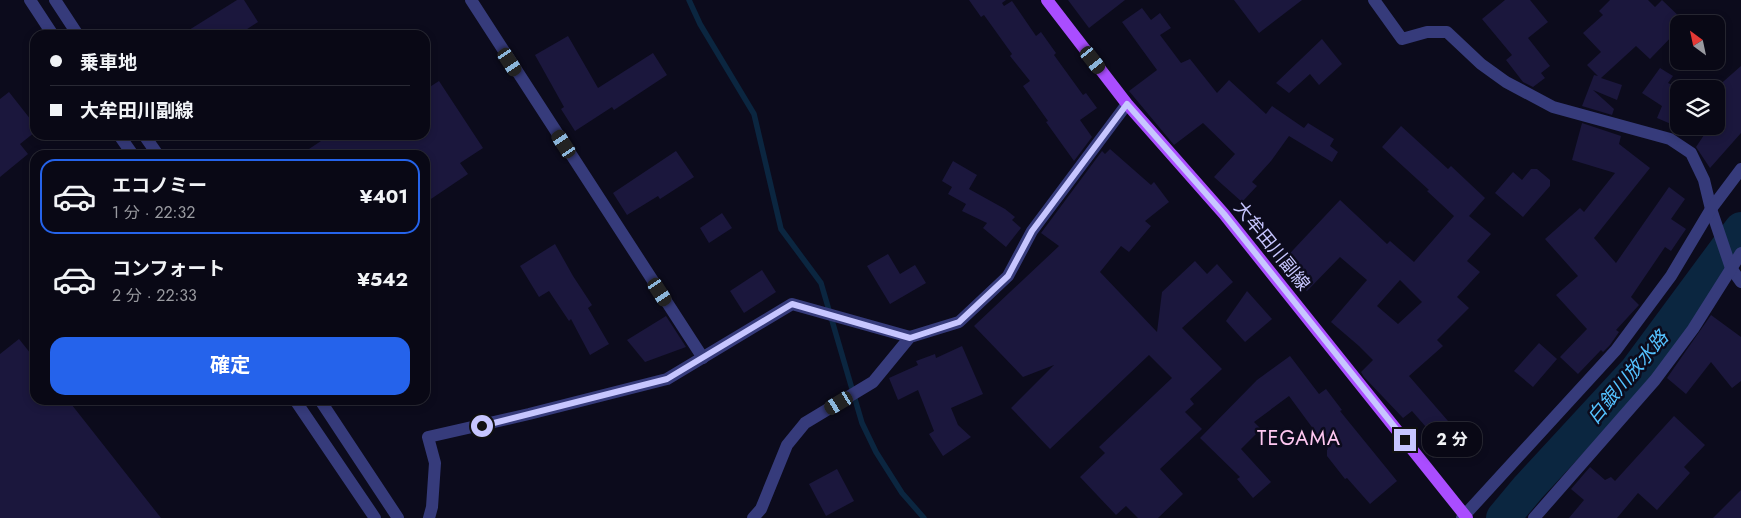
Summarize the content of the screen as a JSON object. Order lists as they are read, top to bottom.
{
  "streets": {
    "main road": ["大牟田川副線"]
  },
  "districts": ["TEGAMA"],
  "water": ["白銀川放水路"],
  "north": "top left",
  "page": {
    "banner": ["乗車地", "大牟田川副線"],
    "list": [
      {
        "name": "エコノミー",
        "note": "1 分 · 22:32",
        "value": "¥401"
      },
      {
        "name": "コンフォート",
        "note": "2 分 · 22:33",
        "value": "¥542"
      }
    ],
    "buttons": "確定",
    "bubble": "2 分"
  }
}
